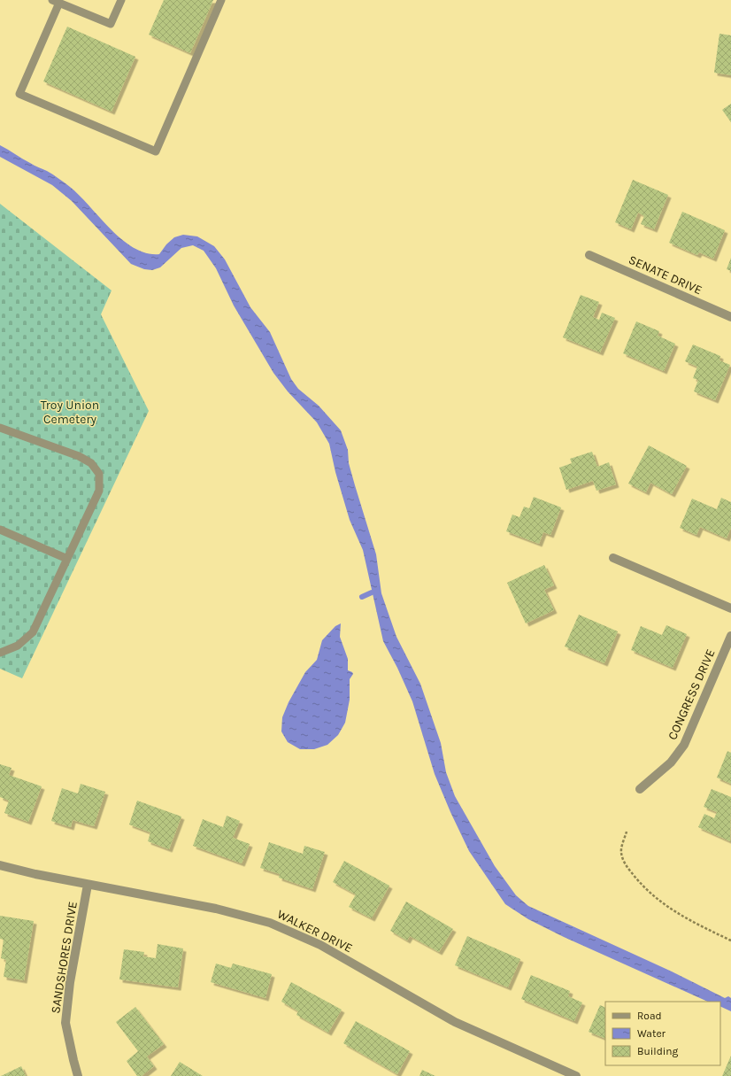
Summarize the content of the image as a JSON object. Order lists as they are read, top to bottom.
{
  "streets": {
    "street": [
      "SENATE DRIVE",
      "CONGRESS DRIVE",
      "WALKER DRIVE",
      "SANDSHORES DRIVE"
    ]
  },
  "crossings": [
    ["WALKER DRIVE", "SANDSHORES DRIVE"]
  ],
  "parks": ["Troy Union Cemetery"],
  "legend": ["Road", "Water", "Building"]
}
